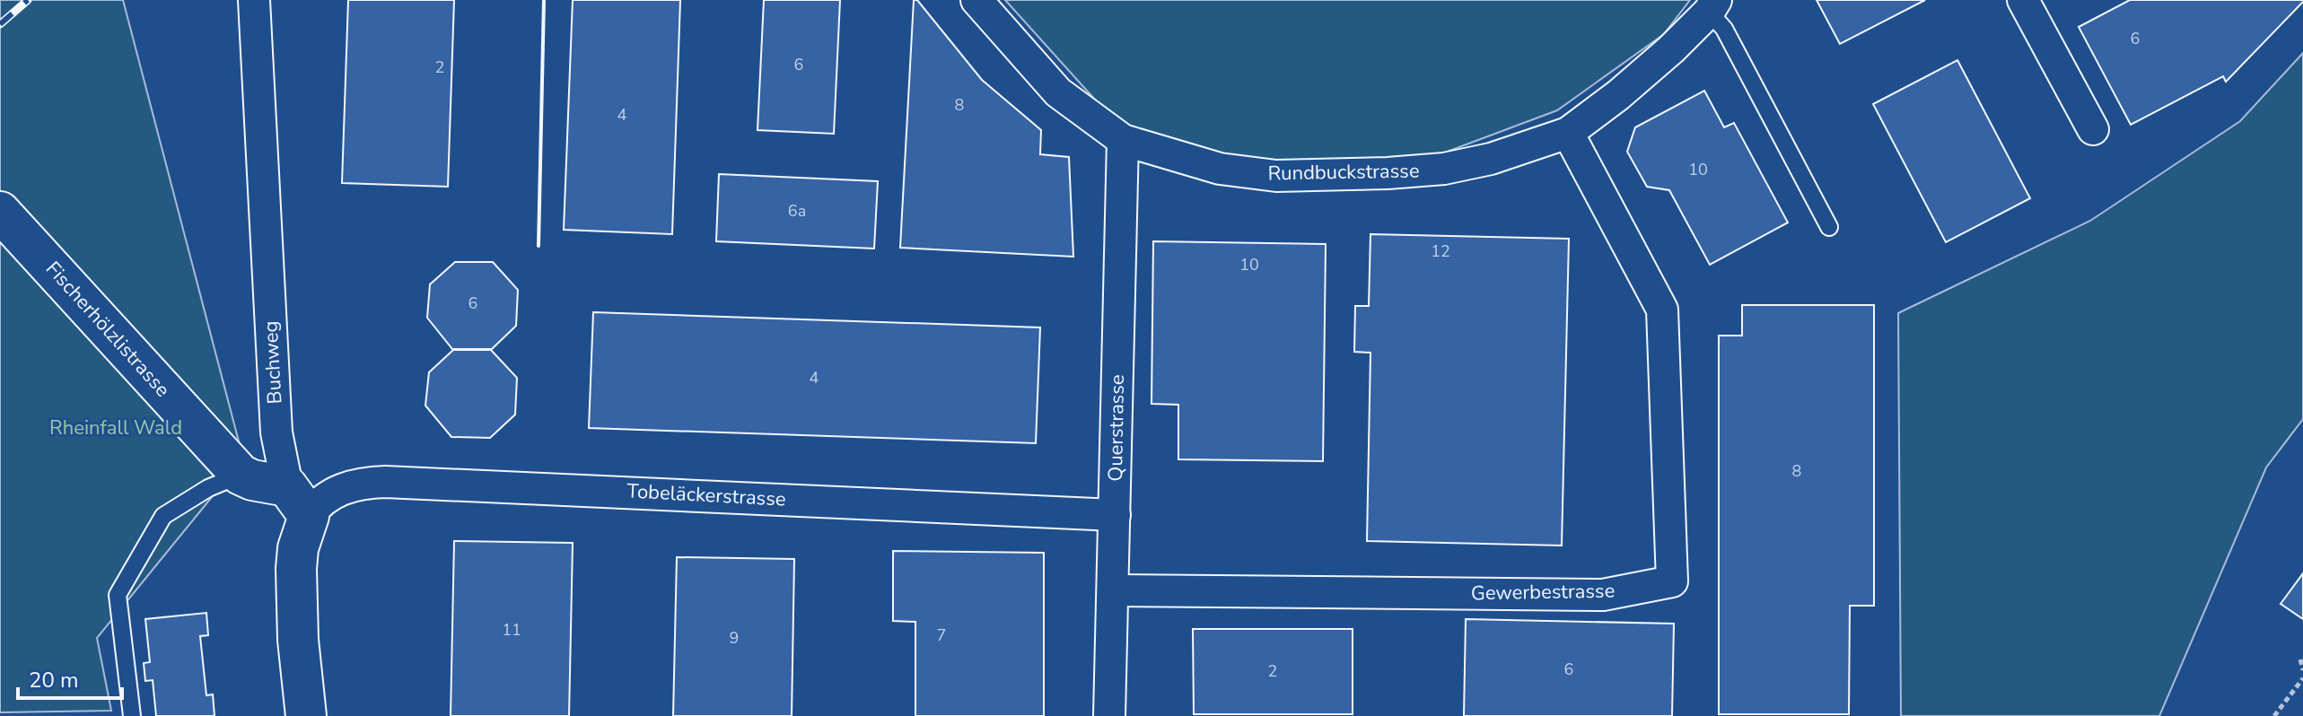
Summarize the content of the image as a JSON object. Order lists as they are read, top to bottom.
{
  "streets": {
    "street": [
      "Rundbuckstrasse",
      "Fischerhölzlistrasse",
      "Buchweg",
      "Querstrasse",
      "Tobeläckerstrasse",
      "Gewerbestrasse"
    ]
  },
  "crossings": [
    ["Rundbuckstrasse", "Querstrasse"],
    ["Rundbuckstrasse", "Gewerbestrasse"],
    ["Buchweg", "Tobeläckerstrasse"],
    ["Querstrasse", "Tobeläckerstrasse"],
    ["Querstrasse", "Gewerbestrasse"]
  ],
  "parks": ["Rheinfall Wald"],
  "house_numbers": [
    "6",
    "6",
    "2",
    "8",
    "4",
    "10",
    "6a",
    "12",
    "10",
    "6",
    "4",
    "8",
    "11",
    "7",
    "9",
    "6",
    "2"
  ],
  "scale_bar": "20 m"
}
